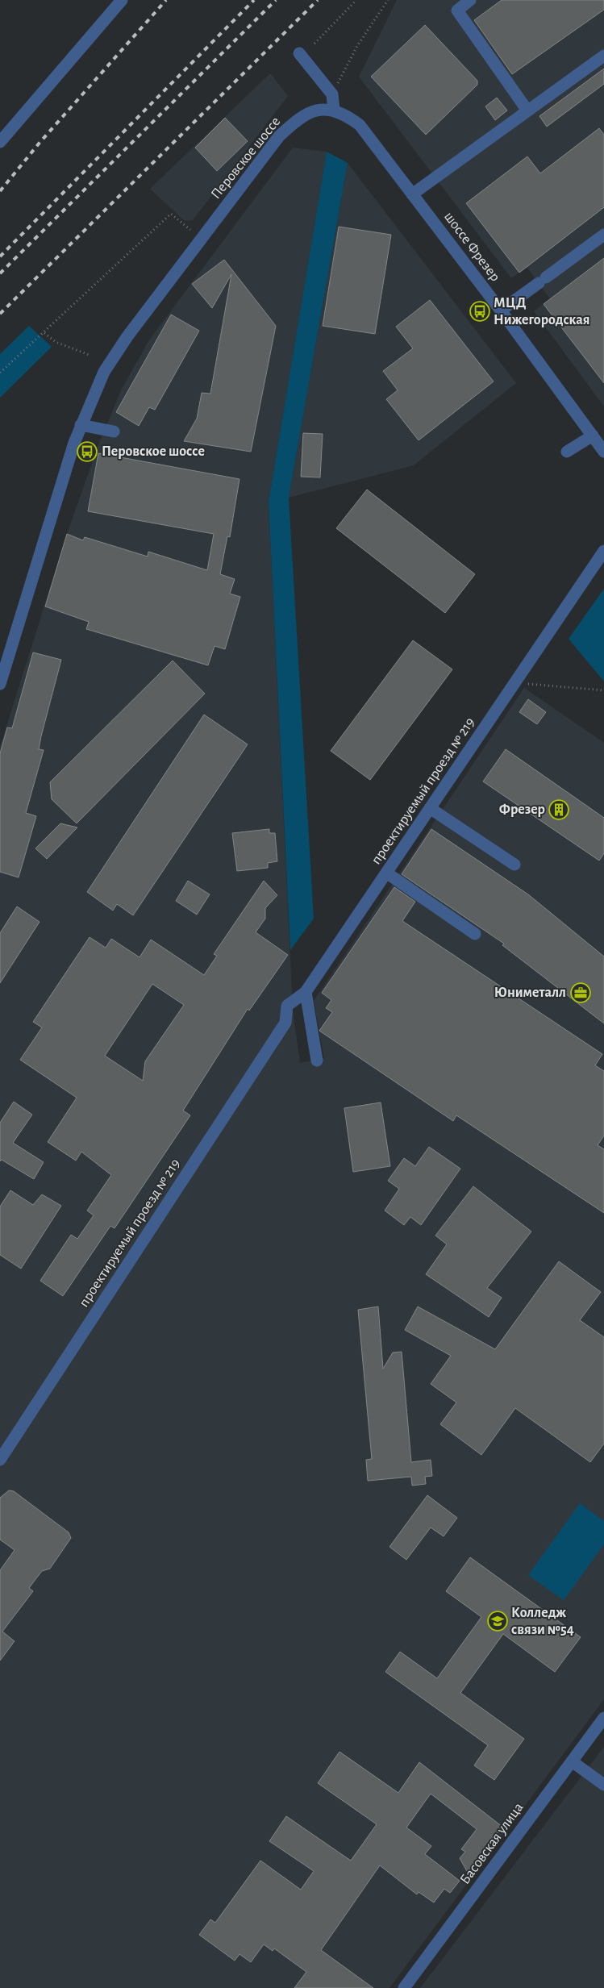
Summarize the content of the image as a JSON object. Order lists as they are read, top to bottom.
{
  "streets": {
    "street": [
      "Перовское шоссе",
      "шоссе Фрезер",
      "проектируемый проезд № 219",
      "Басовская улица"
    ]
  },
  "crossings": [
    ["Перовское шоссе", "шоссе Фрезер"]
  ],
  "places": {
    "bus stop": ["МЦД Нижегородская", "Перовское шоссе"],
    "building": ["Фрезер"],
    "office": ["Юниметалл"],
    "school or university": ["Колледж связи №54"]
  }
}
